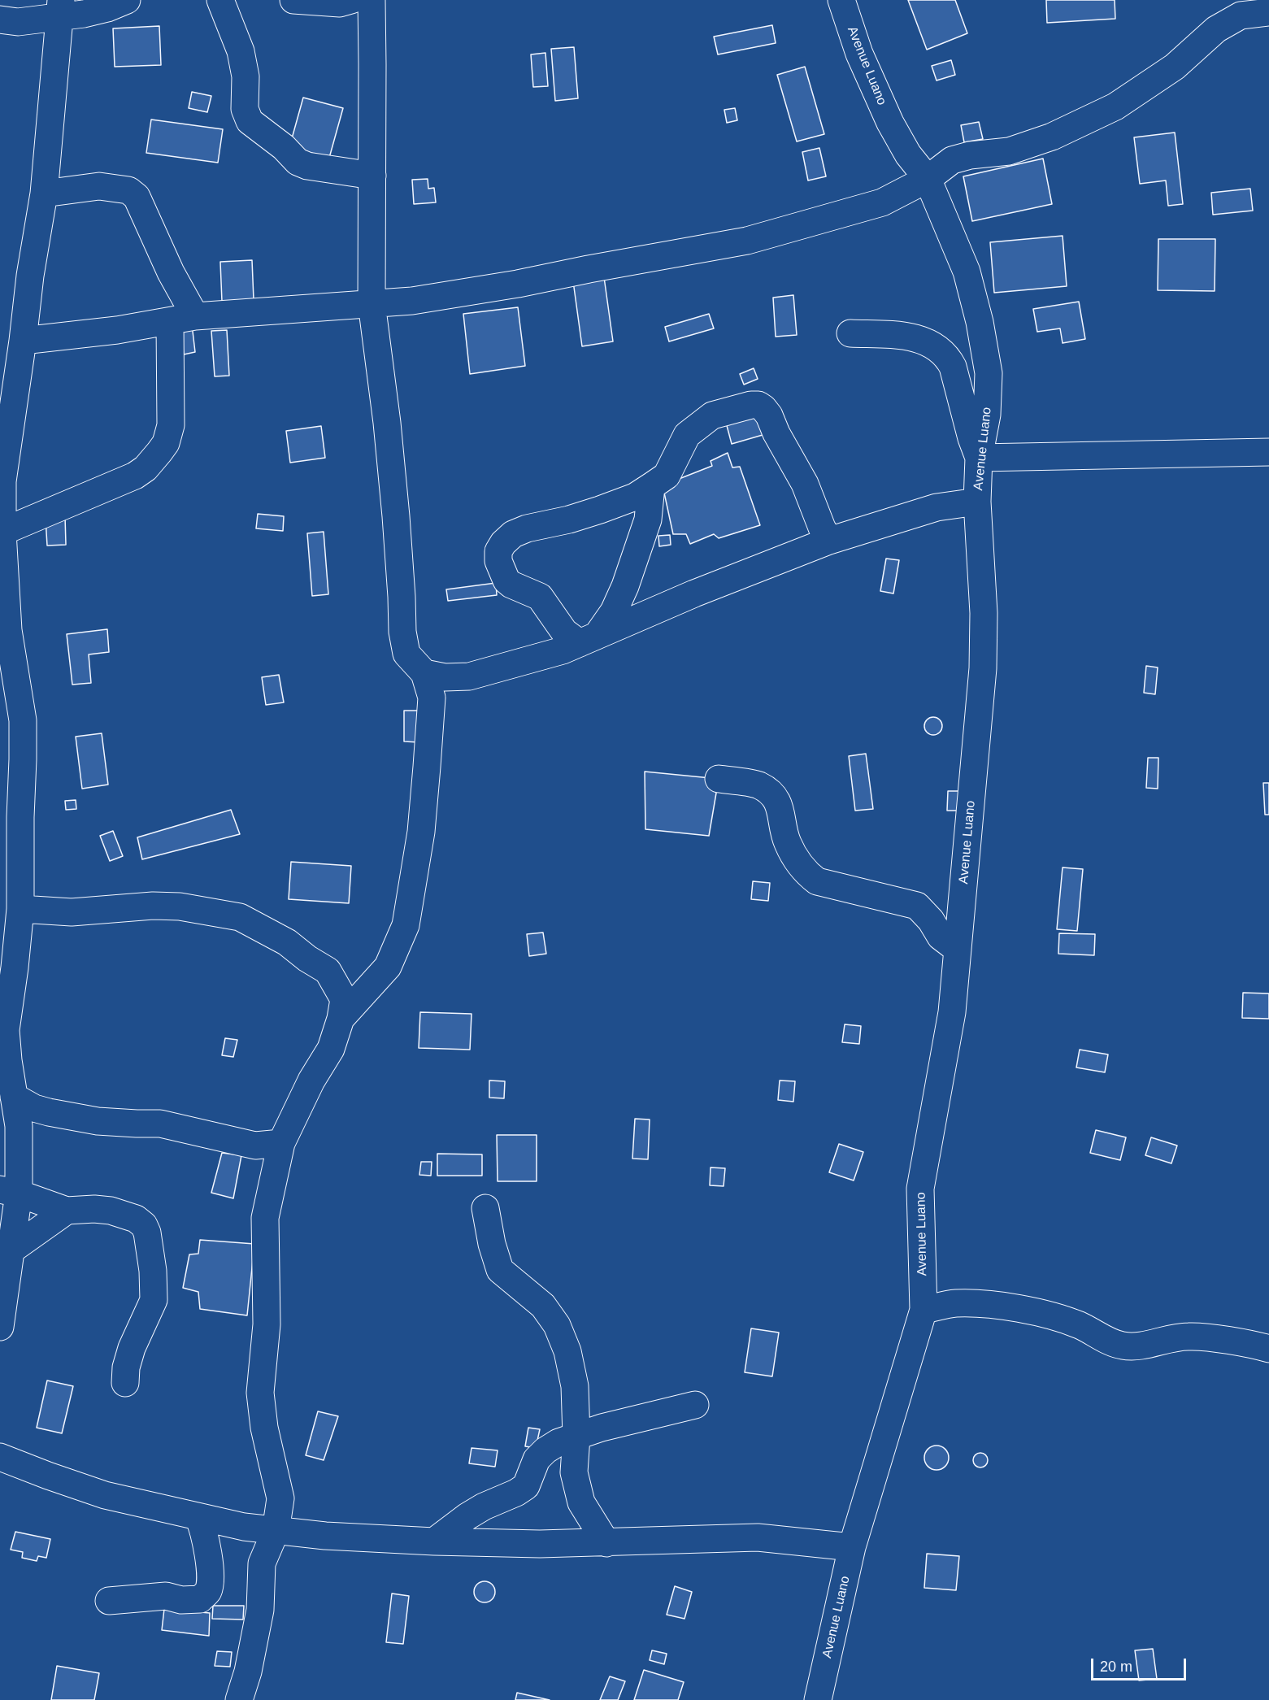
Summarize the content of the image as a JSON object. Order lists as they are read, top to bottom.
{
  "streets": {
    "street": ["Avenue Luano"]
  },
  "scale_bar": "20 m"
}
